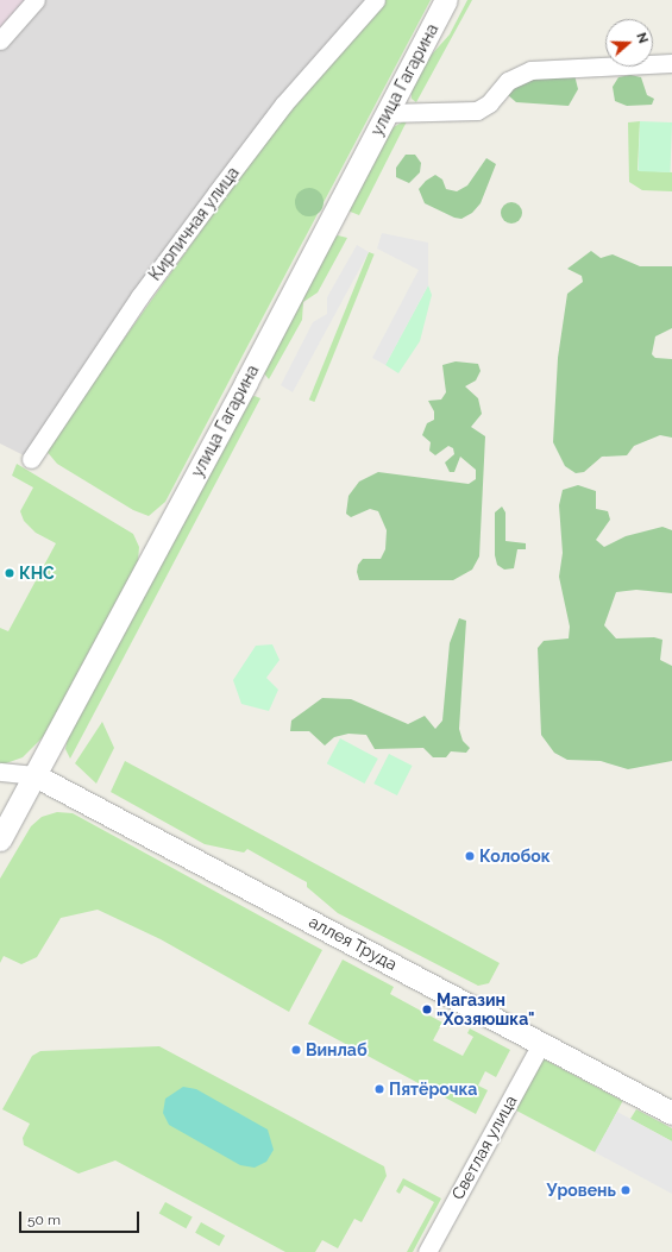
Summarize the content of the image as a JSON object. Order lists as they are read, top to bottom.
{
  "streets": {
    "street": [
      "улица Гагарина",
      "Кирпичная улица",
      "аллея Труда",
      "Светлая улица"
    ]
  },
  "crossings": [
    ["улица Гагарина", "аллея Труда"],
    ["аллея Труда", "Светлая улица"]
  ],
  "places": [
    "КНС",
    "Колобок",
    "Магазин \"Хозяюшка\"",
    "Винлаб",
    "Пятёрочка",
    "Уровень"
  ],
  "scale_bar": "50 m",
  "north": "right"
}
